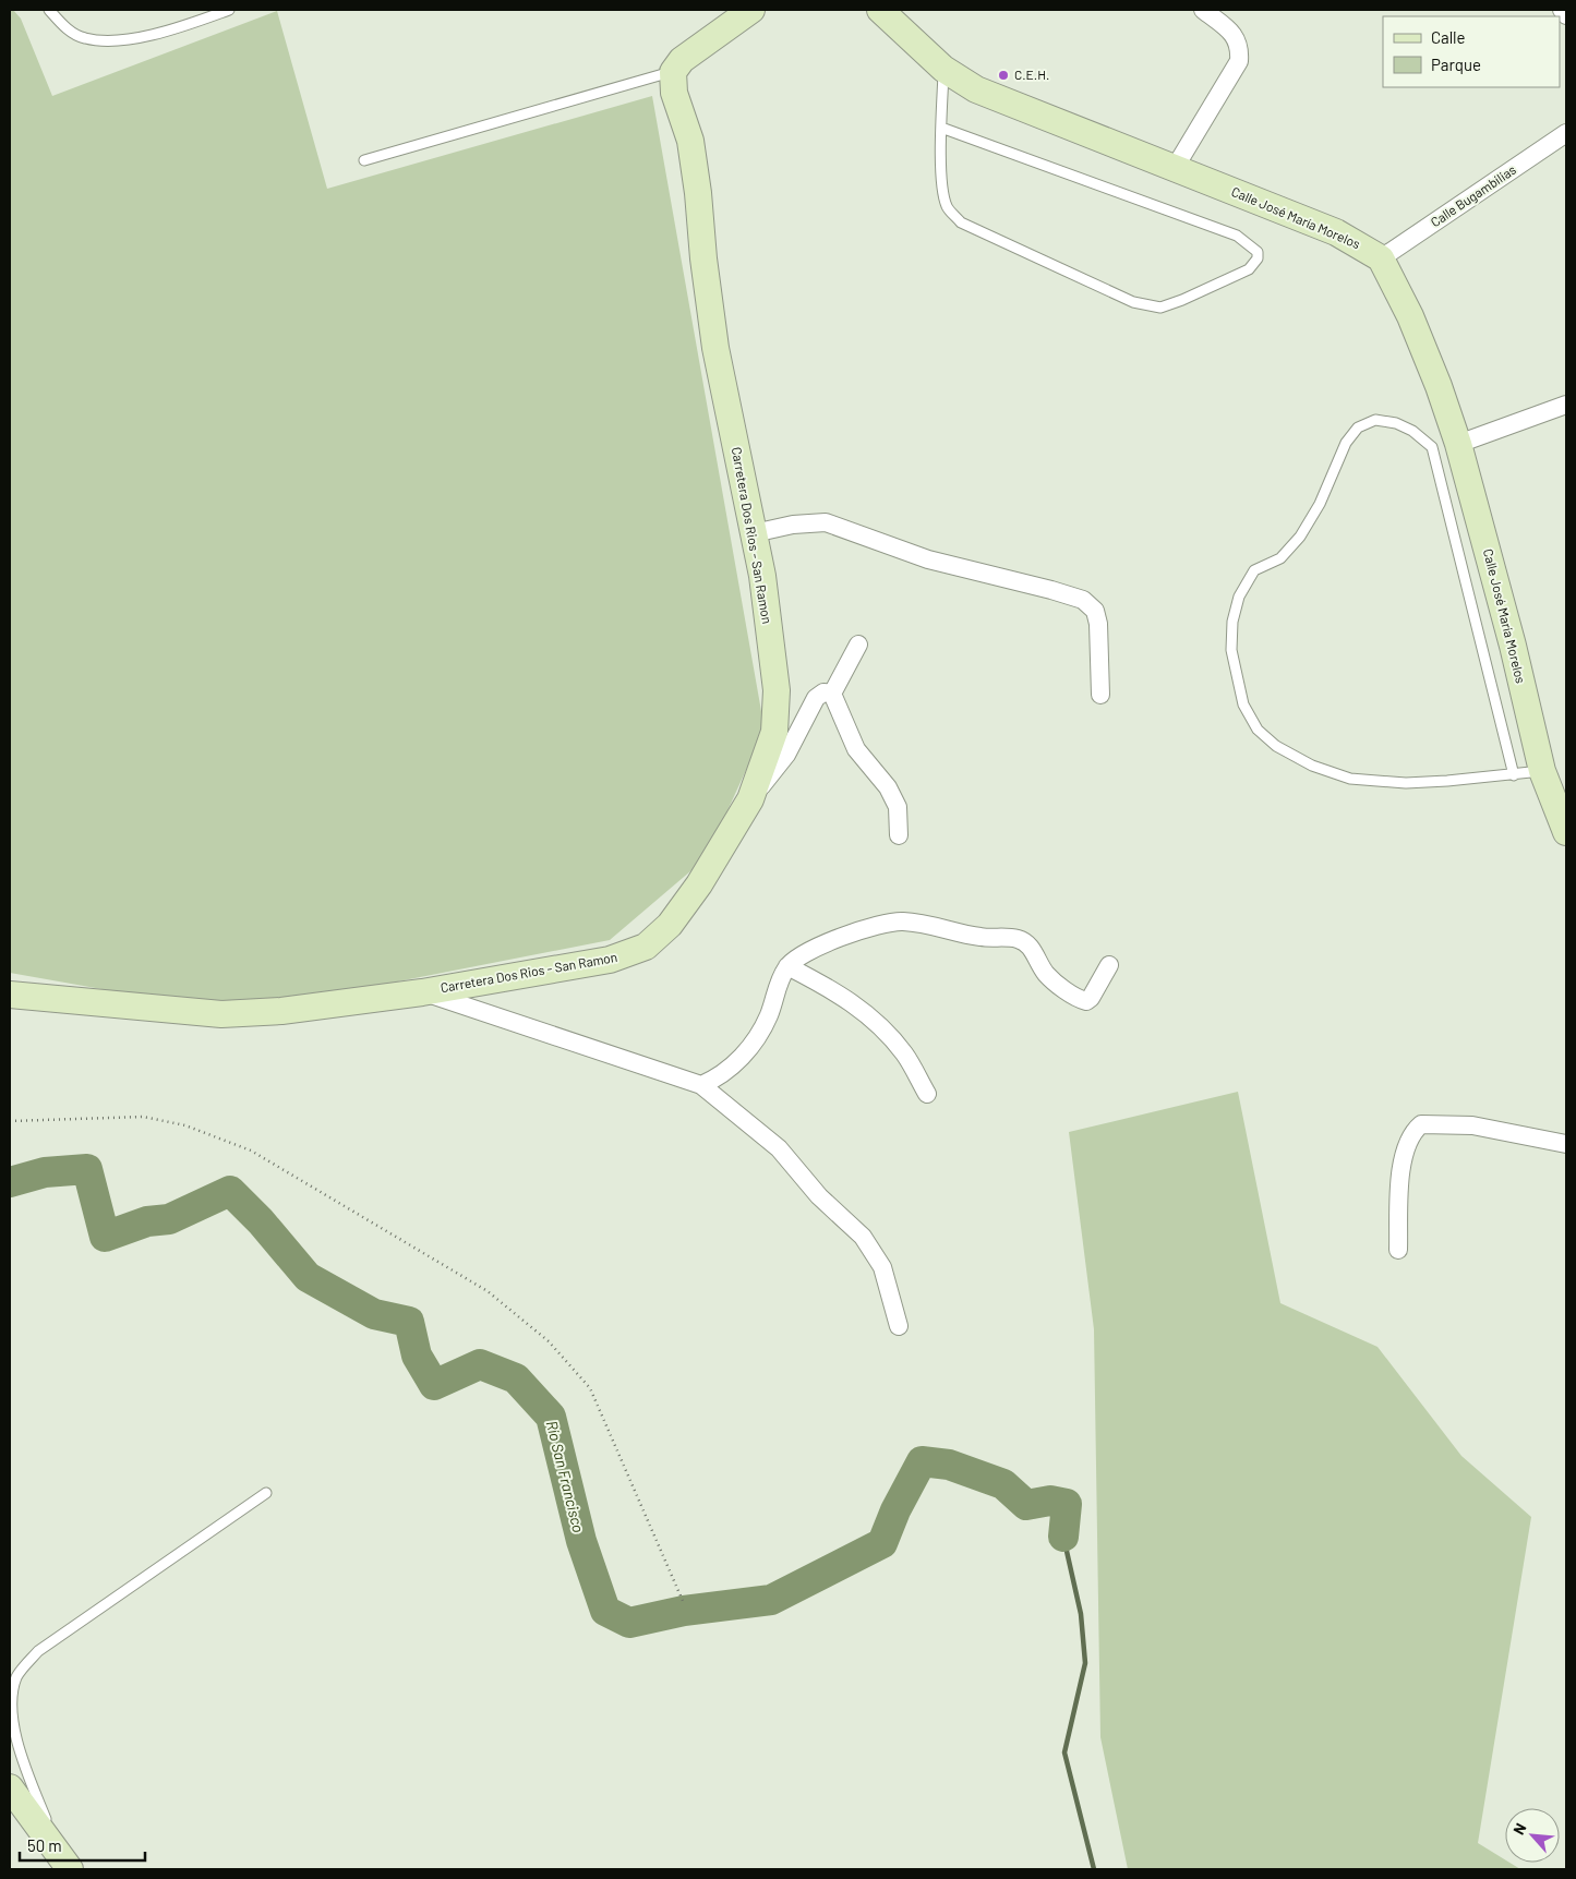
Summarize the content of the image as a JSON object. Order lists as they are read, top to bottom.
{
  "streets": {
    "street": ["Calle Bugambilias", "Calle José María Morelos", "Carretera Dos Rios - San Ramon"]
  },
  "crossings": [
    ["Calle Bugambilias", "Calle José María Morelos"]
  ],
  "water": ["Río San Francisco"],
  "places": ["C.E.H."],
  "legend": ["Calle", "Parque"],
  "scale_bar": "50 m",
  "north": "top left"
}
